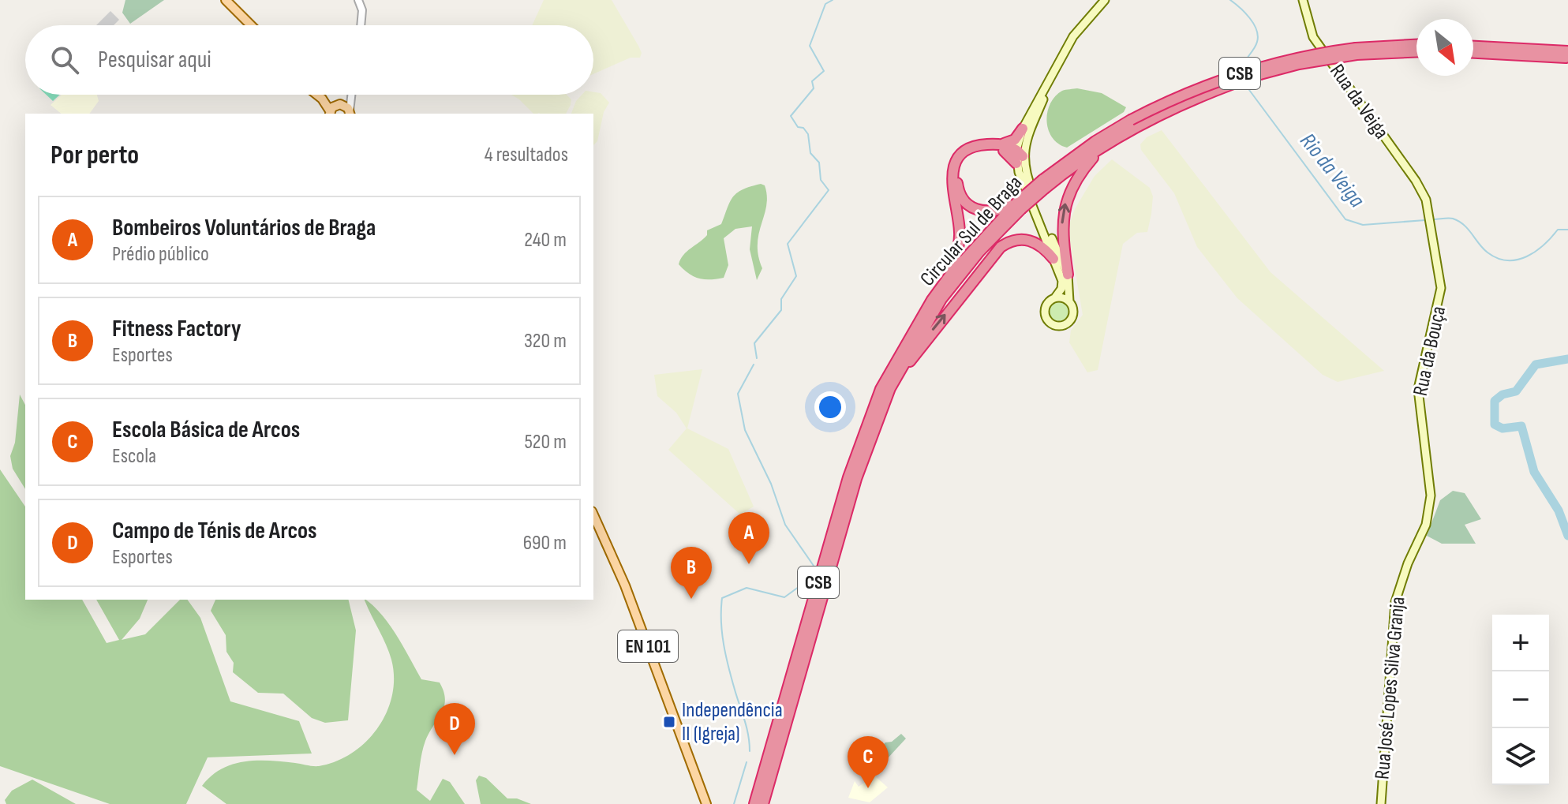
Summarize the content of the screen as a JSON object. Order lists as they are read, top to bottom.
{
  "streets": {
    "highway": ["CSB", "Circular Sul de Braga"],
    "main road": [
      "Rua da Veiga",
      "Rua da Bouça",
      "EN 101",
      "Rua José Lopes Silva Granja"
    ]
  },
  "crossings": [
    ["Rua da Veiga", "Rua da Bouça"],
    ["Rua da Bouça", "Rua José Lopes Silva Granja"]
  ],
  "water": ["Rio da Veiga"],
  "places": {
    "transit": ["Independência II (Igreja)"]
  },
  "north": "bottom right",
  "page": {
    "search": "Pesquisar aqui",
    "heading": ["Por perto", "4 resultados"],
    "list": [
      {
        "mark": "A",
        "name": "Bombeiros Voluntários de Braga",
        "note": "Prédio público",
        "value": "240 m"
      },
      {
        "mark": "B",
        "name": "Fitness Factory",
        "note": "Esportes",
        "value": "320 m"
      },
      {
        "mark": "C",
        "name": "Escola Básica de Arcos",
        "note": "Escola",
        "value": "520 m"
      },
      {
        "mark": "D",
        "name": "Campo de Ténis de Arcos",
        "note": "Esportes",
        "value": "690 m"
      }
    ],
    "pins": [
      "A",
      "B",
      "D",
      "C"
    ],
    "map_buttons": ["+", "−"]
  }
}
